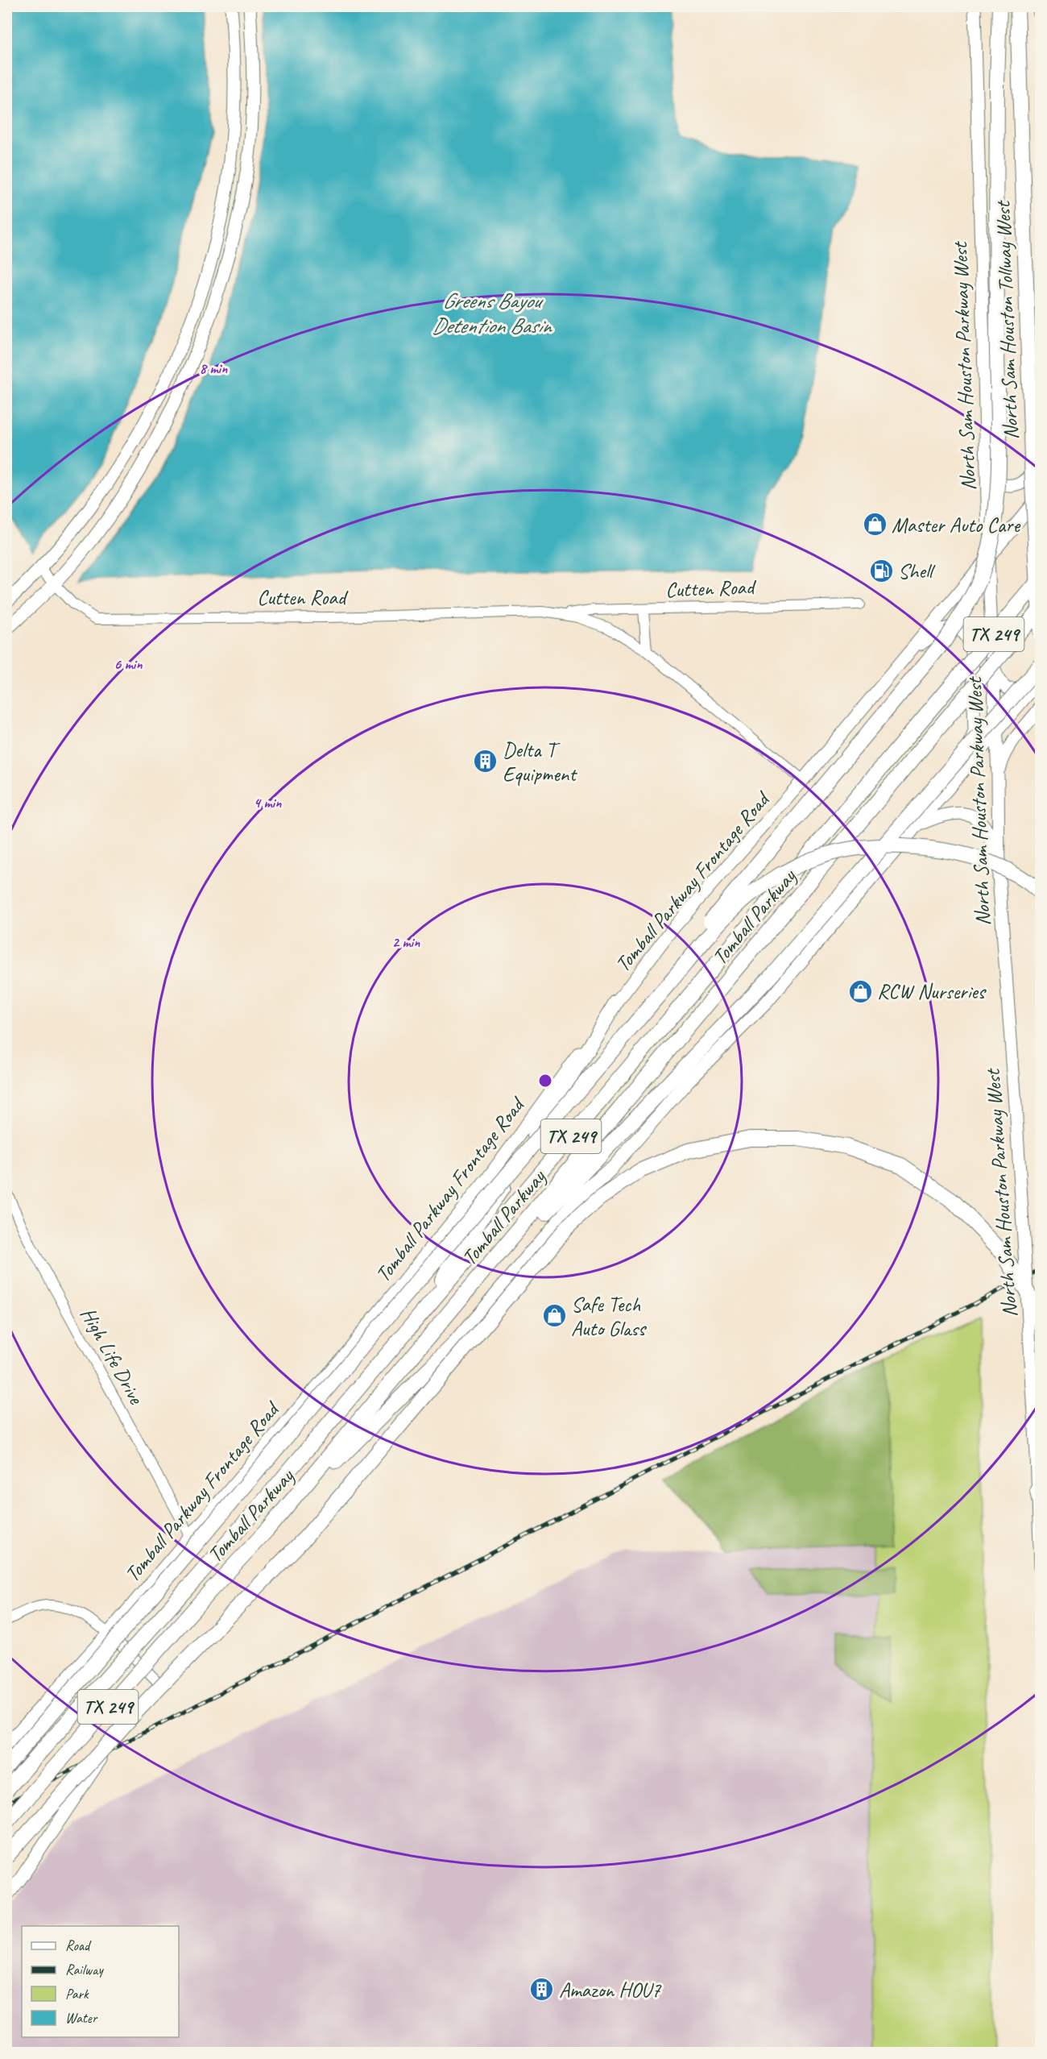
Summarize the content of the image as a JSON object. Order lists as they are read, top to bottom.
{
  "streets": {
    "highway": ["North Sam Houston Tollway West", "TX 249", "Tomball Parkway"],
    "main road": ["North Sam Houston Parkway West", "Tomball Parkway Frontage Road"],
    "street": ["Cutten Road", "High Life Drive"]
  },
  "crossings": [
    ["North Sam Houston Parkway West", "Tomball Parkway Frontage Road"],
    ["Cutten Road", "Tomball Parkway Frontage Road"],
    ["Tomball Parkway Frontage Road", "High Life Drive"]
  ],
  "water": ["Greens Bayou Detention Basin"],
  "places": {
    "shop": ["Master Auto Care", "RCW Nurseries", "Safe Tech Auto Glass"],
    "fuel station": ["Shell"],
    "building": ["Delta T Equipment", "Amazon HOU7"]
  },
  "legend": [
    "Road",
    "Railway",
    "Park",
    "Water"
  ],
  "rings": [
    "8 min",
    "6 min",
    "4 min",
    "2 min"
  ]
}
